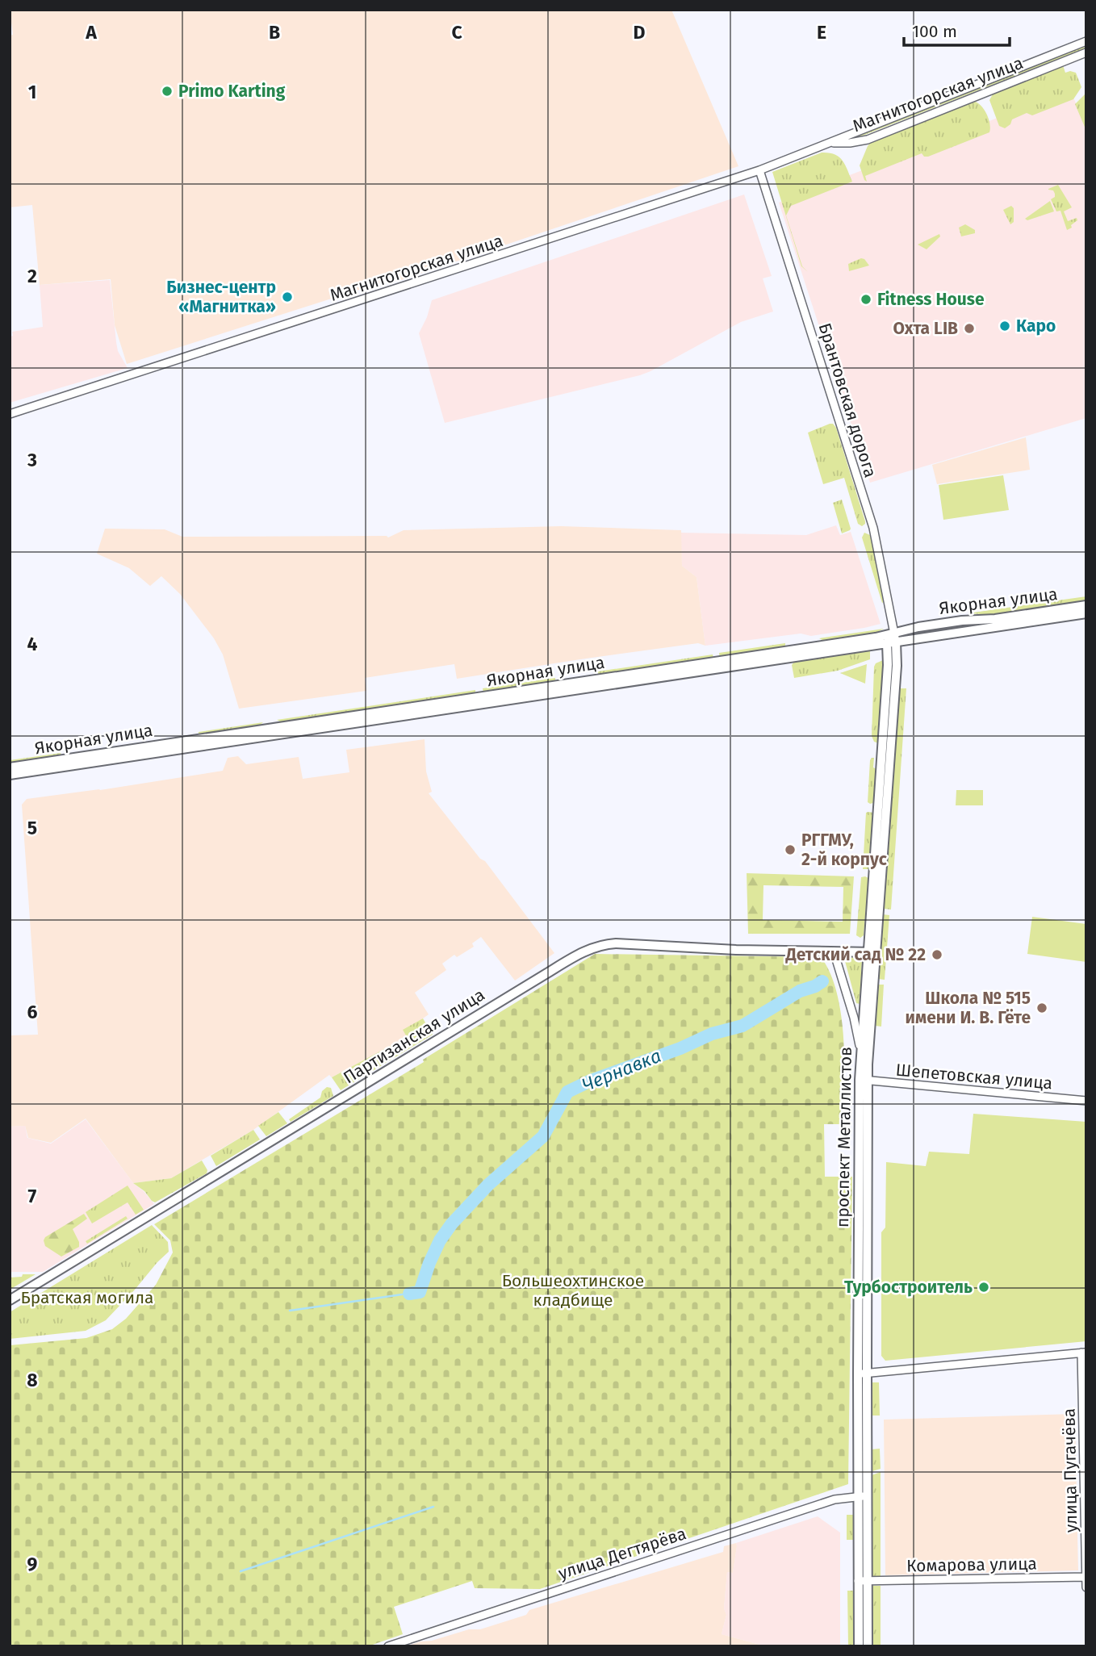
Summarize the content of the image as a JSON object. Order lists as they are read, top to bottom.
{
  "streets": {
    "street": [
      "Магнитогорская улица",
      "Брантовская дорога",
      "Якорная улица",
      "Партизанская улица",
      "Шепетовская улица",
      "проспект Металлистов",
      "улица Пугачёва",
      "улица Дегтярёва",
      "Комарова улица"
    ]
  },
  "crossings": [
    ["Магнитогорская улица", "Брантовская дорога"],
    ["Брантовская дорога", "Якорная улица"],
    ["Брантовская дорога", "проспект Металлистов"],
    ["Якорная улица", "проспект Металлистов"],
    ["Партизанская улица", "проспект Металлистов"],
    ["Шепетовская улица", "проспект Металлистов"],
    ["проспект Металлистов", "улица Дегтярёва"],
    ["проспект Металлистов", "Комарова улица"],
    ["улица Пугачёва", "Комарова улица"]
  ],
  "water": ["Чернавка"],
  "parks": ["Большеохтинское кладбище", "Братская могила"],
  "places": [
    "Primo Karting",
    "Бизнес-центр «Магнитка»",
    "Fitness House",
    "Каро",
    "Охта LIB",
    "РГГМУ, 2-й корпус",
    "Детский сад № 22",
    "Школа № 515 имени И. В. Гёте",
    "Турбостроитель"
  ],
  "scale_bar": "100 m",
  "grid": {
    "columns": [
      "A",
      "B",
      "C",
      "D",
      "E"
    ],
    "rows": [
      "1",
      "2",
      "3",
      "4",
      "5",
      "6",
      "7",
      "8",
      "9"
    ]
  }
}
